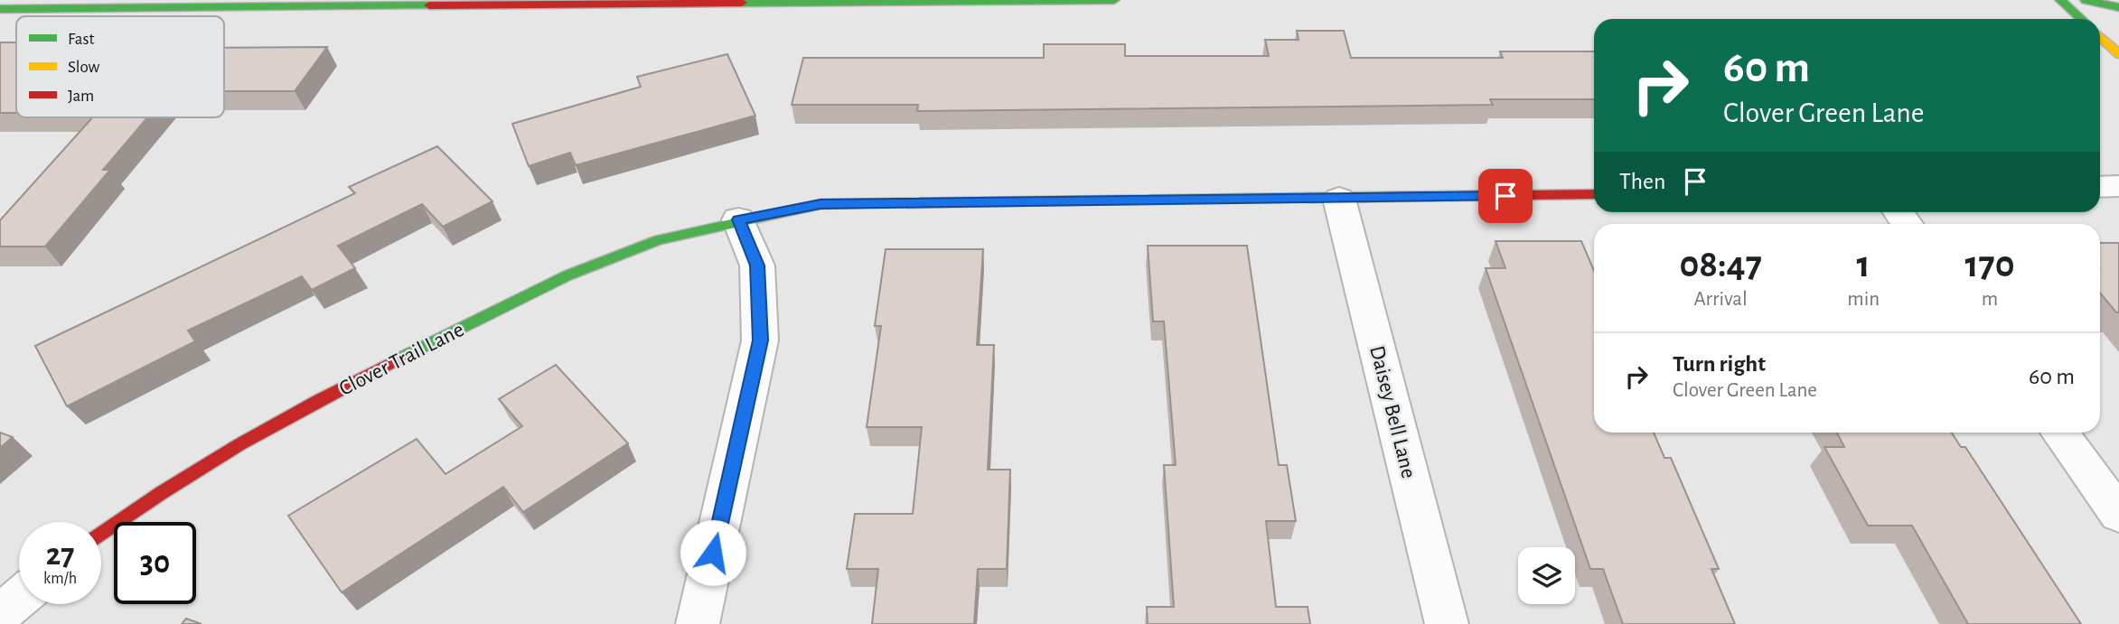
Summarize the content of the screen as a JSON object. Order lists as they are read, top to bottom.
{
  "streets": {
    "street": ["Clover Trail Lane", "Daisey Bell Lane"]
  },
  "crossings": [
    ["Clover Trail Lane", "Daisey Bell Lane"]
  ],
  "legend": ["Fast", "Slow", "Jam"],
  "page": {
    "turn": ["60 m", "Clover Green Lane"],
    "then": "Then",
    "eta": [
      "08:47",
      "Arrival",
      "1",
      "min",
      "170",
      "m"
    ],
    "list": [
      {
        "name": "Turn right",
        "note": "Clover Green Lane",
        "value": "60 m"
      }
    ],
    "speed": "27 km/h",
    "limit": "30"
  }
}
